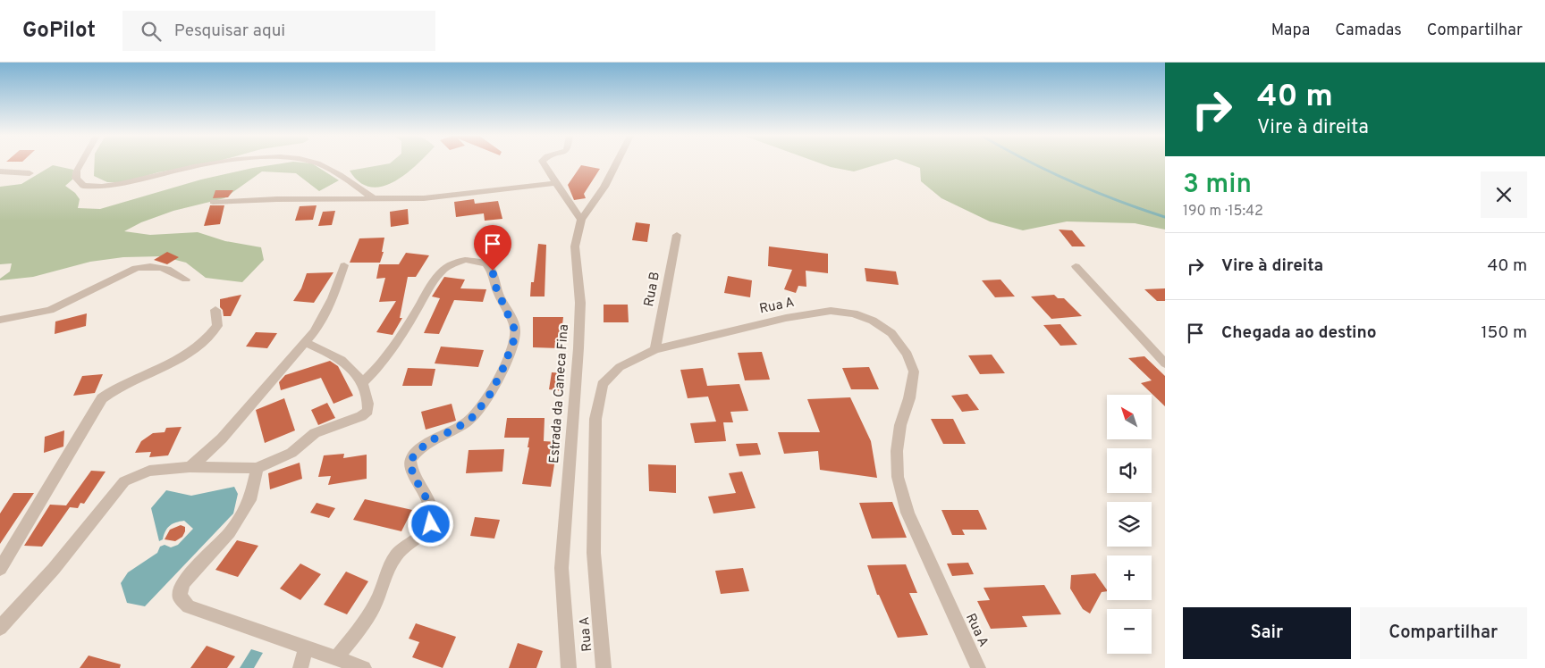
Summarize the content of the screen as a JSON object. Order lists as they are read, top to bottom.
{
  "streets": {
    "street": ["Rua B", "Rua A", "Estrada da Caneca Fina"]
  },
  "crossings": [
    ["Rua B", "Rua A"]
  ],
  "north": "top left",
  "page": {
    "header": "GoPilot",
    "search": "Pesquisar aqui",
    "nav": ["Mapa", "Camadas", "Compartilhar"],
    "turn": ["40 m", "Vire à direita"],
    "heading": ["3 min", "190 m · 15:42"],
    "list": [
      {
        "name": "Vire à direita",
        "value": "40 m"
      },
      {
        "name": "Chegada ao destino",
        "value": "150 m"
      }
    ],
    "map_buttons": ["+", "−"],
    "buttons": ["Sair", "Compartilhar"]
  }
}
